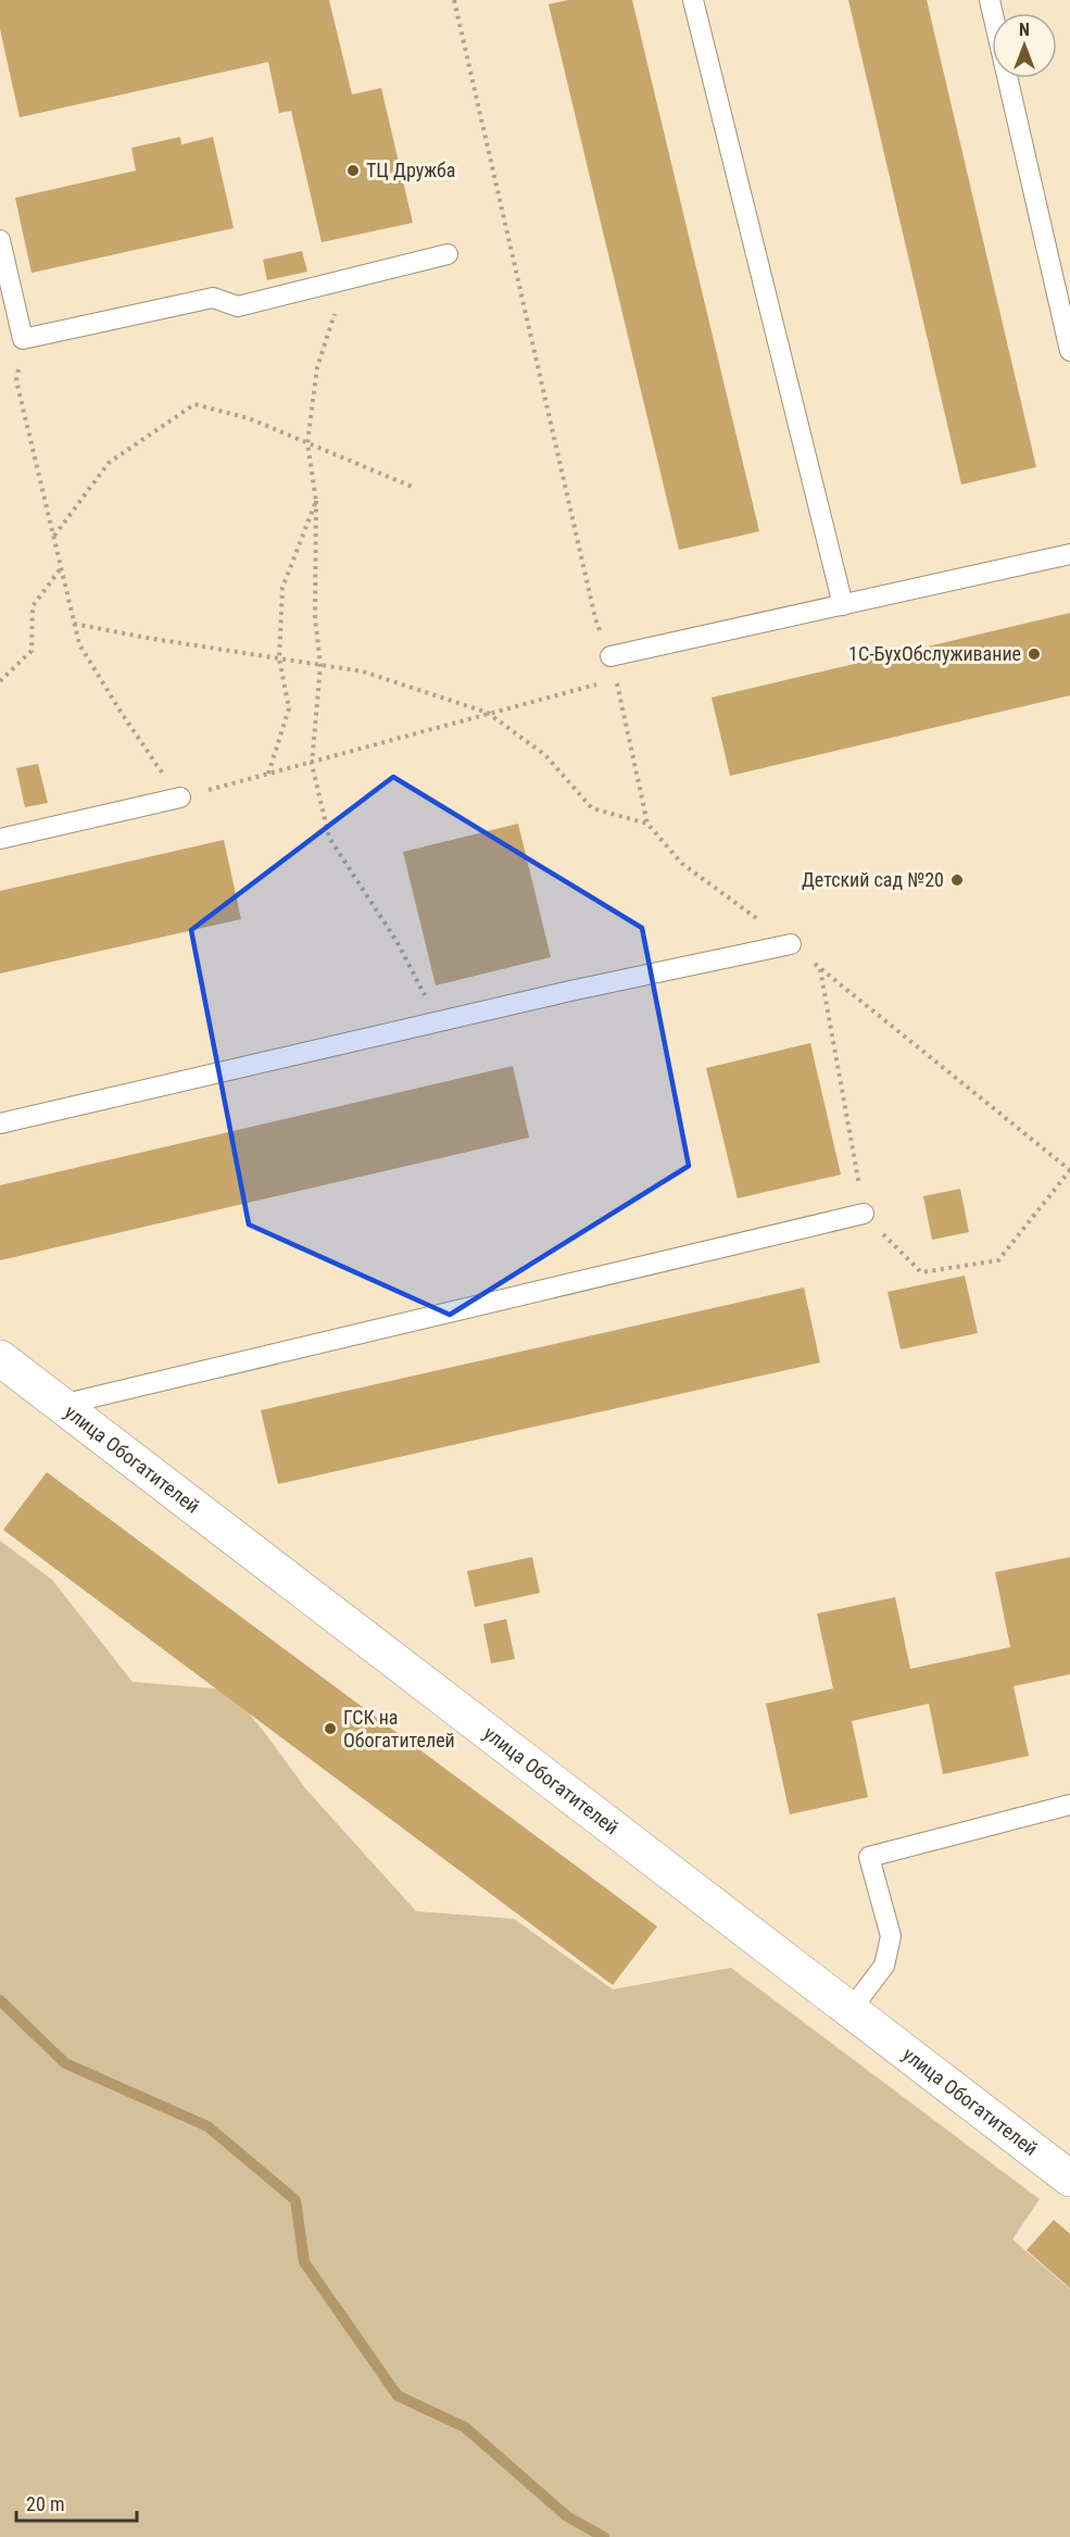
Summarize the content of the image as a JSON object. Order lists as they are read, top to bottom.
{
  "streets": {
    "street": ["улица Обогатителей"]
  },
  "places": [
    "ТЦ Дружба",
    "1С-БухОбслуживание",
    "Детский сад №20",
    "ГСК на Обогатителей"
  ],
  "scale_bar": "20 m",
  "north": "top"
}
